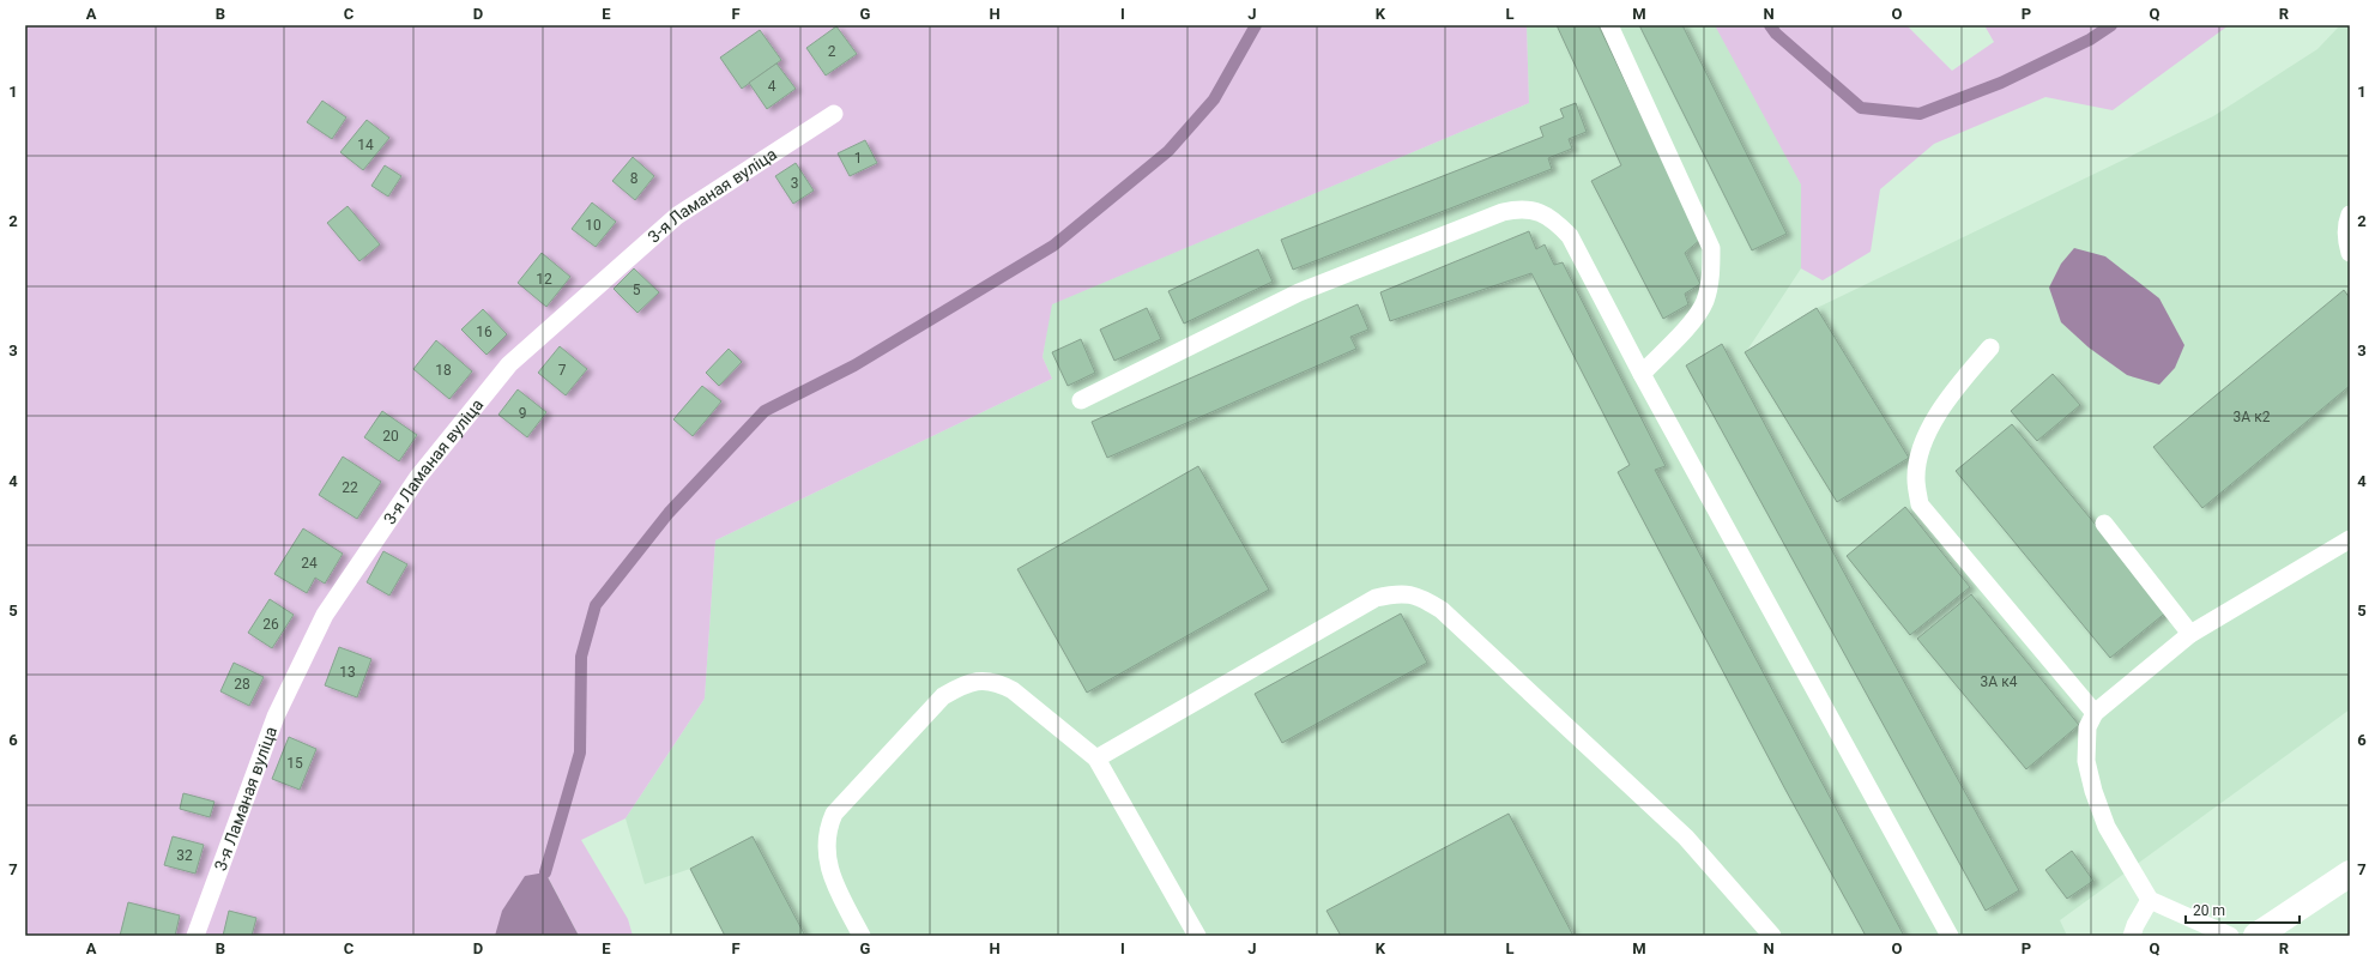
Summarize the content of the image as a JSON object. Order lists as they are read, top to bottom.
{
  "streets": {
    "lane": ["3-я Ламаная вуліца"]
  },
  "house_numbers": [
    "2",
    "4",
    "14",
    "1",
    "8",
    "3",
    "10",
    "12",
    "5",
    "16",
    "18",
    "7",
    "9",
    "3А к2",
    "20",
    "22",
    "24",
    "26",
    "13",
    "3А к4",
    "28",
    "15",
    "32"
  ],
  "scale_bar": "20 m",
  "grid": {
    "columns": [
      "A",
      "B",
      "C",
      "D",
      "E",
      "F",
      "G",
      "H",
      "I",
      "J",
      "K",
      "L",
      "M",
      "N",
      "O",
      "P",
      "Q",
      "R"
    ],
    "rows": [
      "1",
      "2",
      "3",
      "4",
      "5",
      "6",
      "7"
    ]
  }
}
